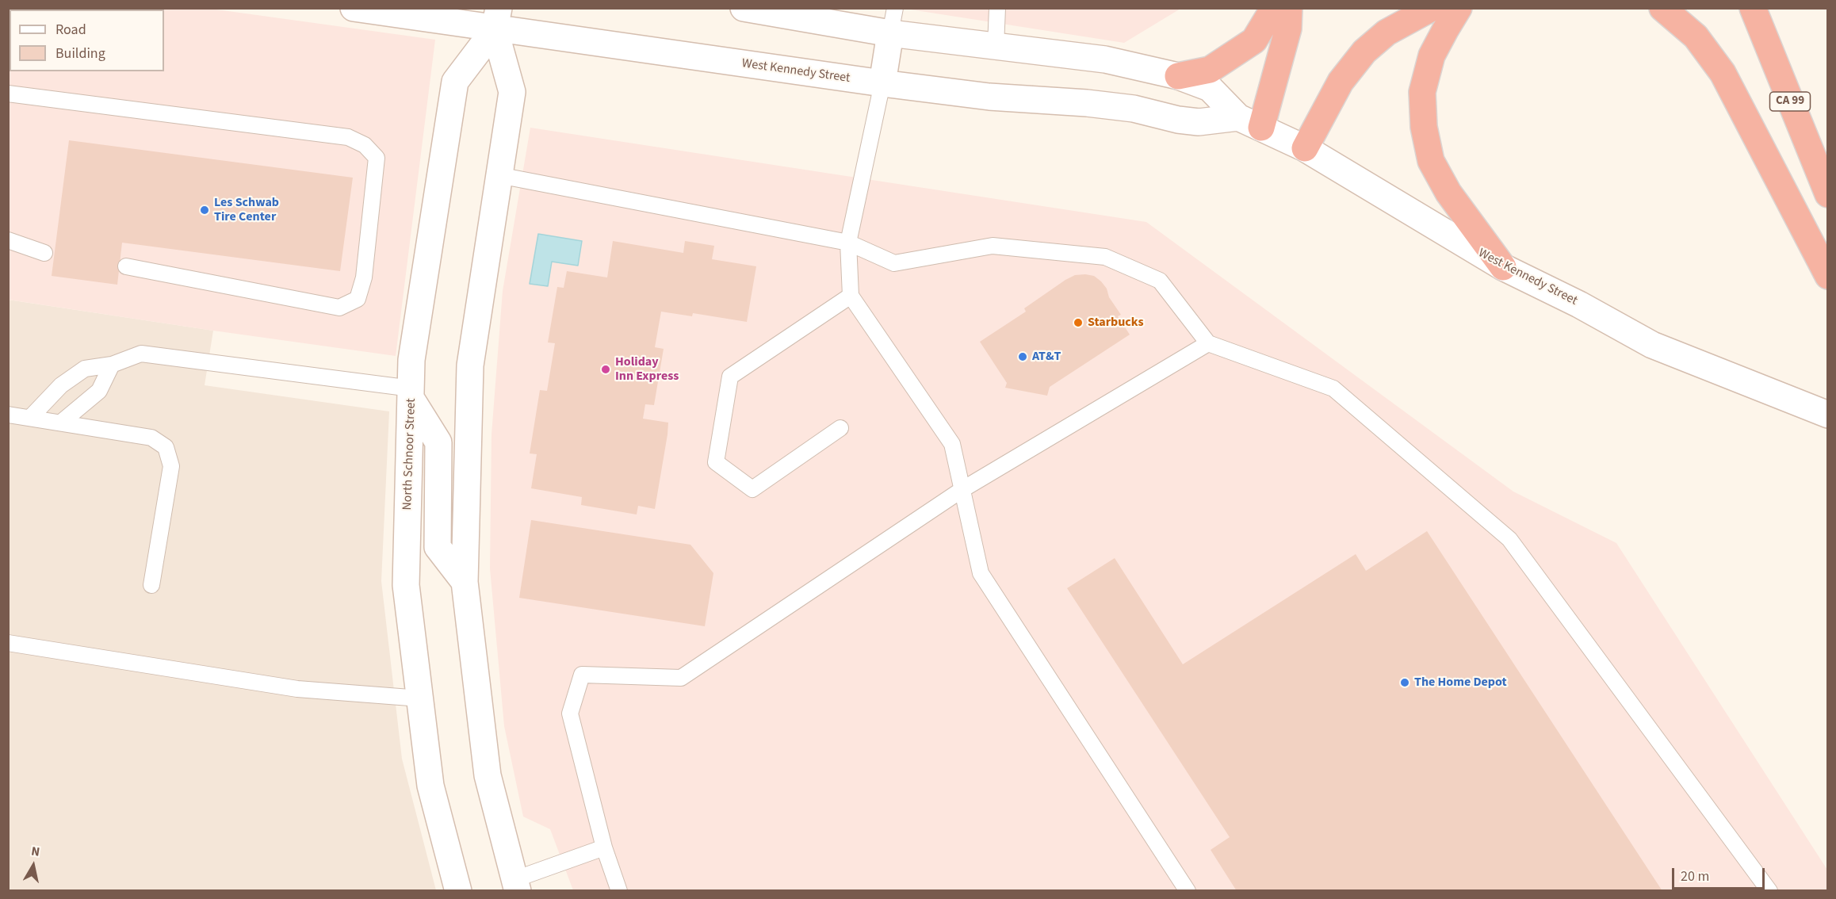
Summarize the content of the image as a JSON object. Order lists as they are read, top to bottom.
{
  "streets": {
    "highway": ["CA 99"],
    "street": ["West Kennedy Street", "North Schnoor Street"]
  },
  "crossings": [
    ["West Kennedy Street", "North Schnoor Street"]
  ],
  "places": [
    "Les Schwab Tire Center",
    "Starbucks",
    "AT&T",
    "Holiday Inn Express",
    "The Home Depot"
  ],
  "legend": ["Road", "Building"],
  "scale_bar": "20 m",
  "north": "top"
}
